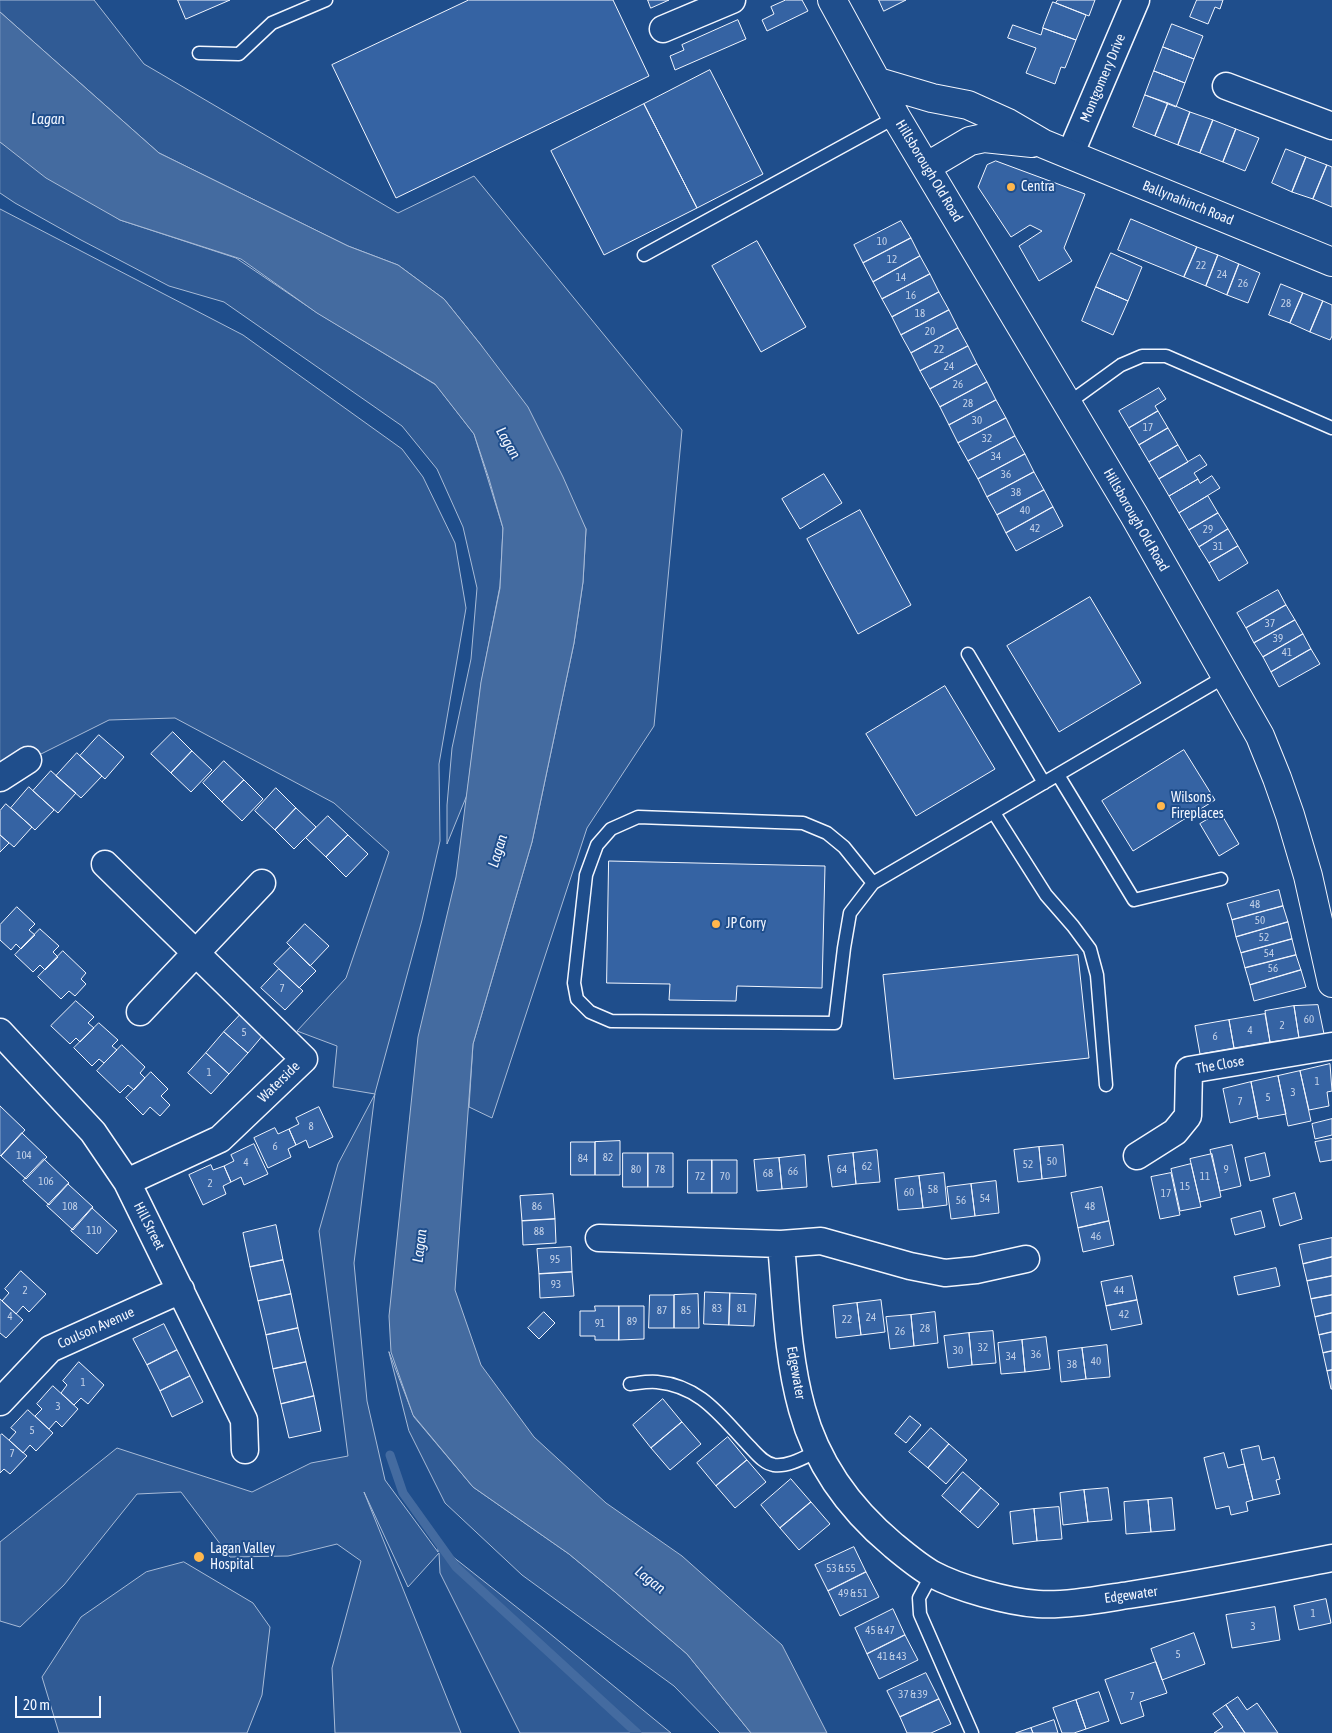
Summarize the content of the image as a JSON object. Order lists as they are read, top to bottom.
{
  "streets": {
    "street": [
      "Montgomery Drive",
      "Hillsborough Old Road",
      "Ballynahinch Road",
      "The Close",
      "Waterside",
      "Hill Street",
      "Coulson Avenue",
      "Edgewater"
    ]
  },
  "crossings": [
    ["Montgomery Drive", "Ballynahinch Road"],
    ["Hillsborough Old Road", "Ballynahinch Road"],
    ["Waterside", "Hill Street"],
    ["Hill Street", "Coulson Avenue"]
  ],
  "water": ["Lagan"],
  "places": [
    "Centra",
    "Wilsons Fireplaces",
    "JP Corry",
    "Lagan Valley Hospital"
  ],
  "house_numbers": [
    "10",
    "12",
    "22",
    "24",
    "14",
    "26",
    "16",
    "28",
    "18",
    "20",
    "22",
    "24",
    "26",
    "28",
    "30",
    "17",
    "32",
    "34",
    "36",
    "38",
    "40",
    "42",
    "29",
    "31",
    "37",
    "39",
    "41",
    "48",
    "50",
    "52",
    "54",
    "56",
    "7",
    "60",
    "2",
    "4",
    "5",
    "6",
    "1",
    "1",
    "3",
    "5",
    "7",
    "8",
    "6",
    "104",
    "82",
    "84",
    "50",
    "4",
    "52",
    "62",
    "80",
    "78",
    "64",
    "9",
    "66",
    "68",
    "72",
    "70",
    "11",
    "106",
    "2",
    "15",
    "58",
    "60",
    "17",
    "54",
    "56",
    "108",
    "86",
    "48",
    "110",
    "88",
    "46",
    "95",
    "93",
    "2",
    "44",
    "83",
    "81",
    "87",
    "85",
    "42",
    "4",
    "24",
    "22",
    "89",
    "91",
    "28",
    "26",
    "32",
    "30",
    "36",
    "34",
    "40",
    "38",
    "1",
    "3",
    "5",
    "7",
    "53 & 55",
    "49 & 51",
    "1",
    "3",
    "45 & 47",
    "5",
    "41 & 43",
    "37 & 39",
    "7"
  ],
  "scale_bar": "20 m"
}
